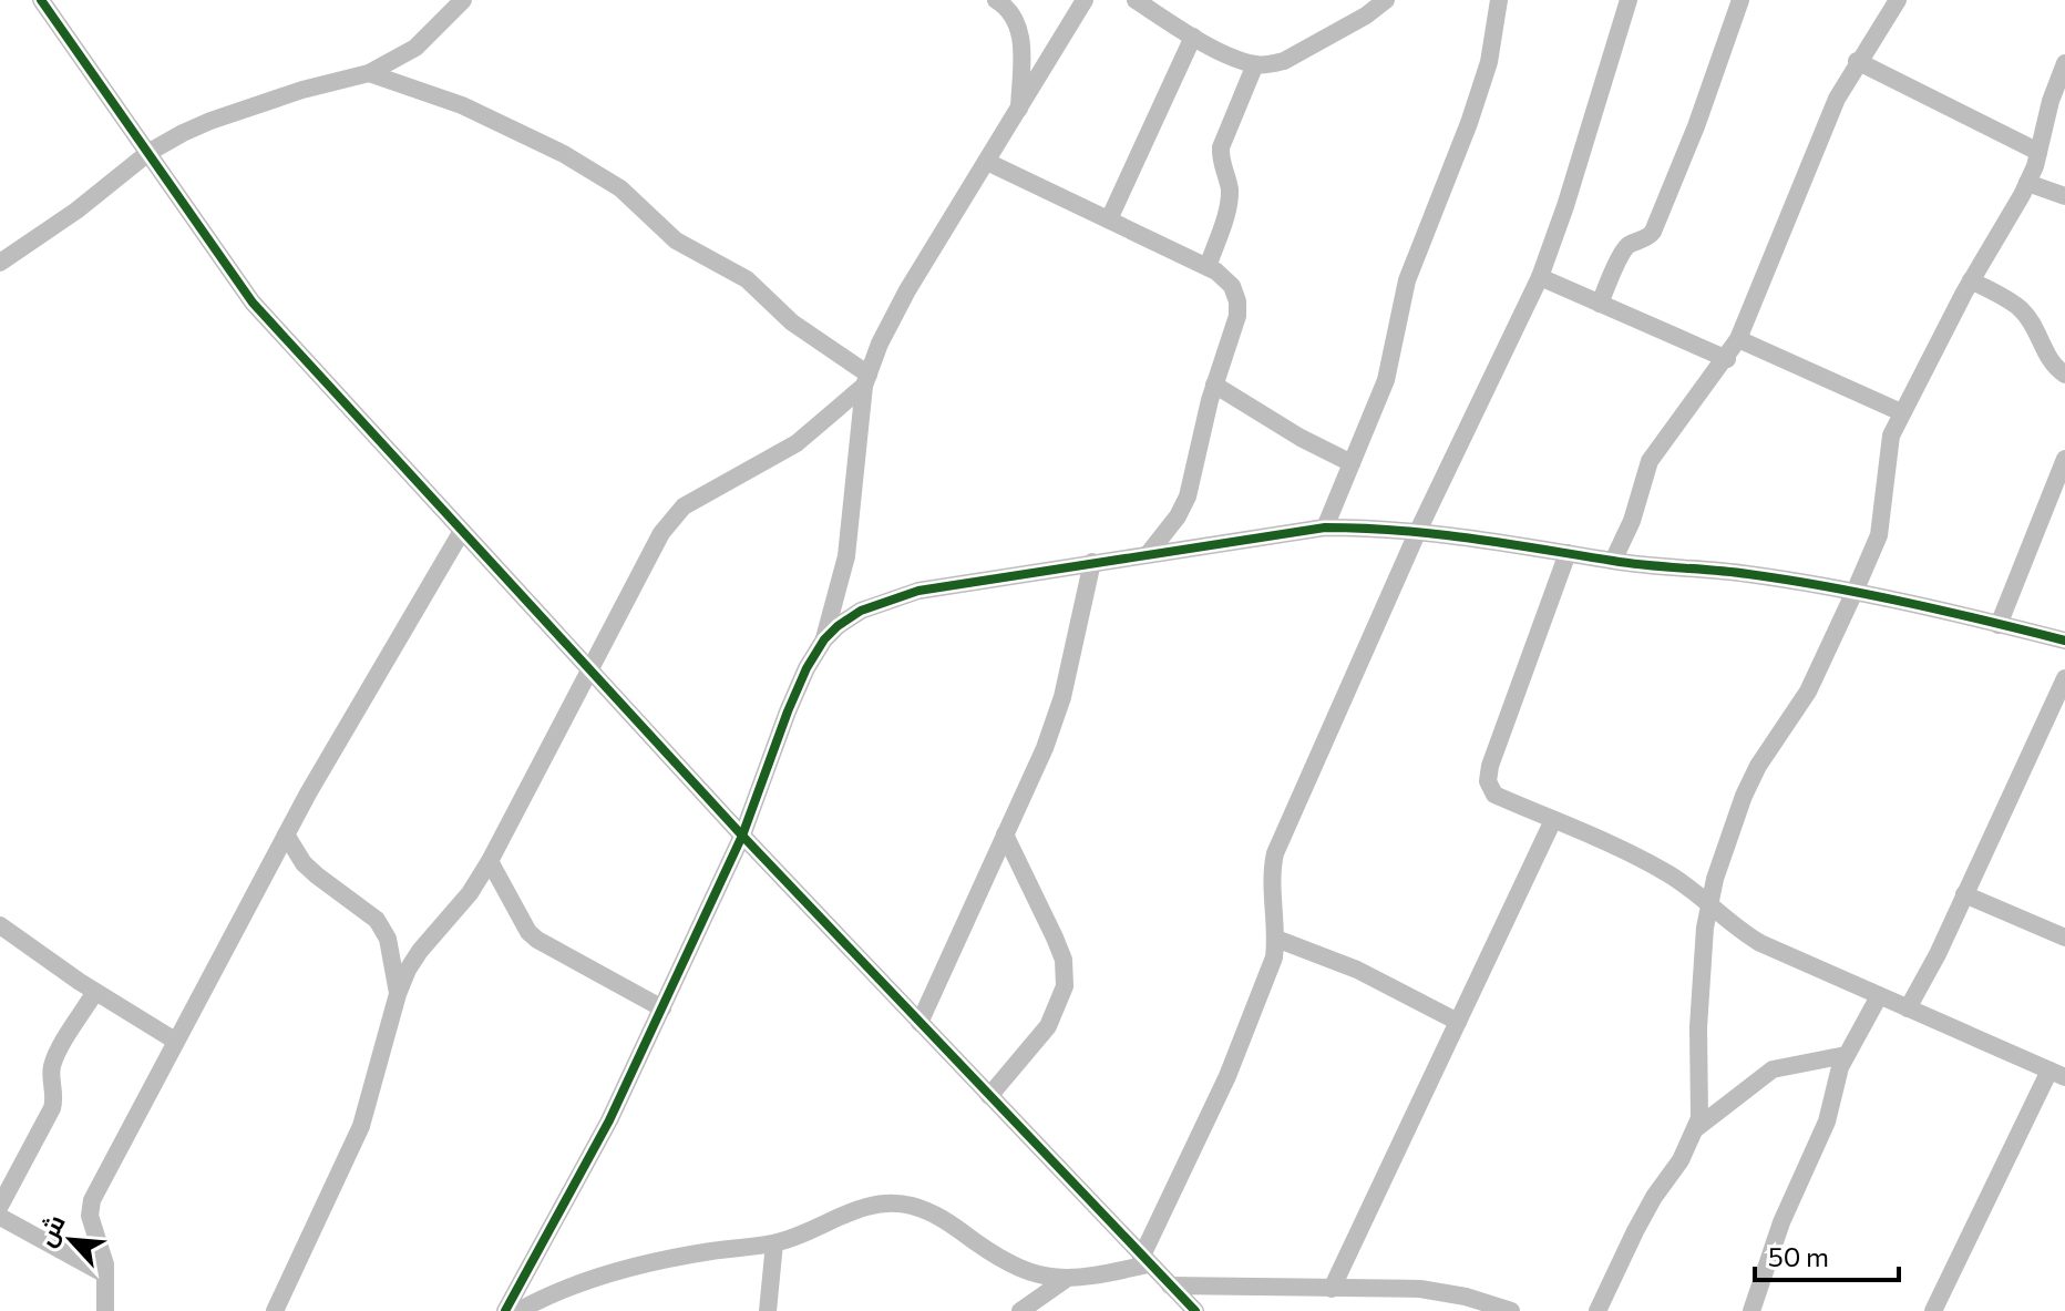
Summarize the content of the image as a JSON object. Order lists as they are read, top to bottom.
{
  "scale_bar": "50 m",
  "north": "top left"
}
